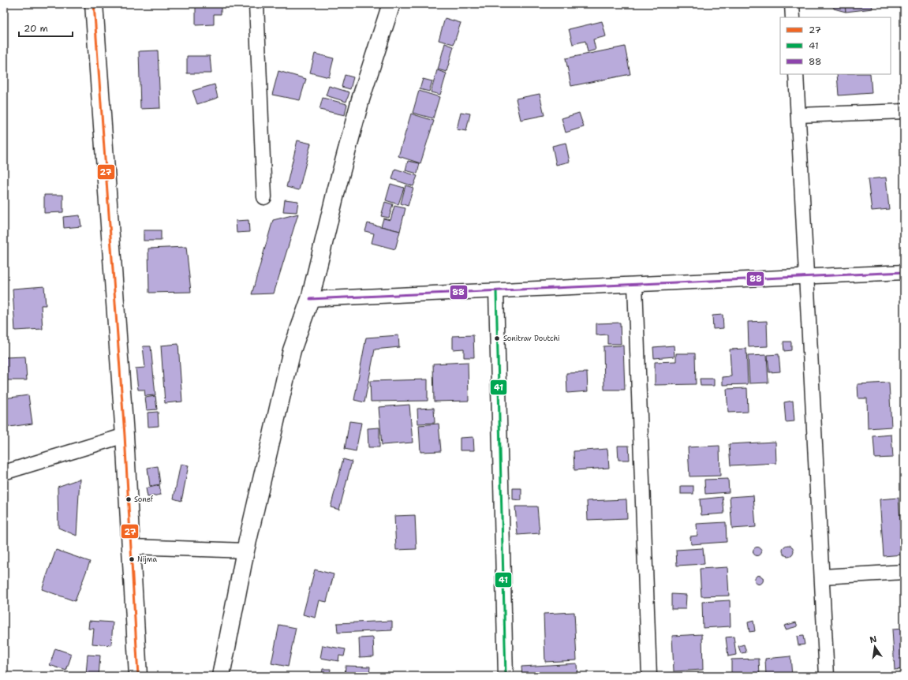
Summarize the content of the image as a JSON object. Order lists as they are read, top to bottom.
{
  "places": ["Sonitrav Doutchi", "Sonef", "Nijma"],
  "lines": ["transit line 27", "transit line 88", "transit line 41"],
  "legend": ["27", "41", "88"],
  "scale_bar": "20 m",
  "north": "top"
}
